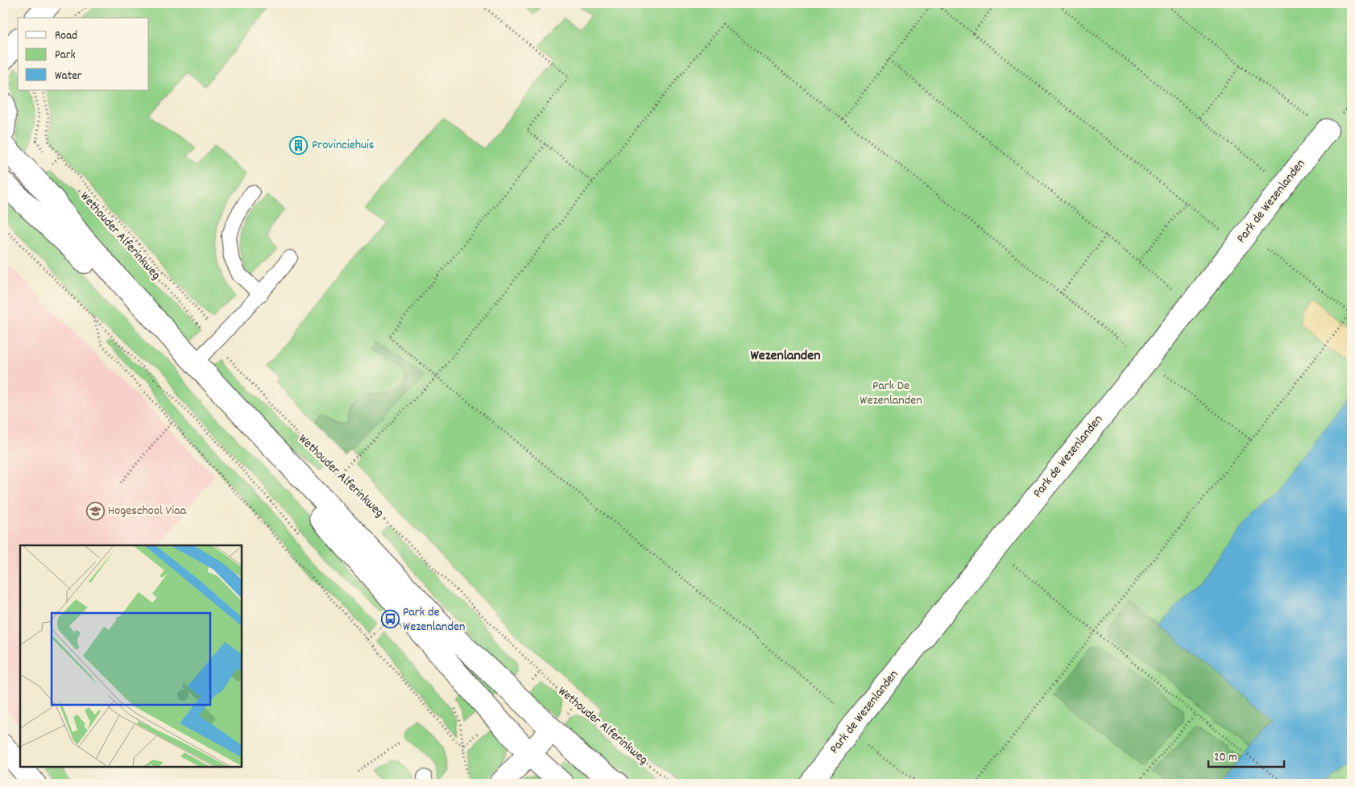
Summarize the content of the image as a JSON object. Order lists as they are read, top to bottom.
{
  "streets": {
    "main road": ["Park de Wezenlanden", "Wethouder Alferinkweg"]
  },
  "districts": ["Wezenlanden"],
  "parks": ["Park De Wezenlanden"],
  "places": {
    "building": ["Provinciehuis"],
    "school or university": ["Hogeschool Viaa"],
    "bus stop": ["Park de Wezenlanden"]
  },
  "legend": ["Road", "Park", "Water"],
  "scale_bar": "20 m"
}
